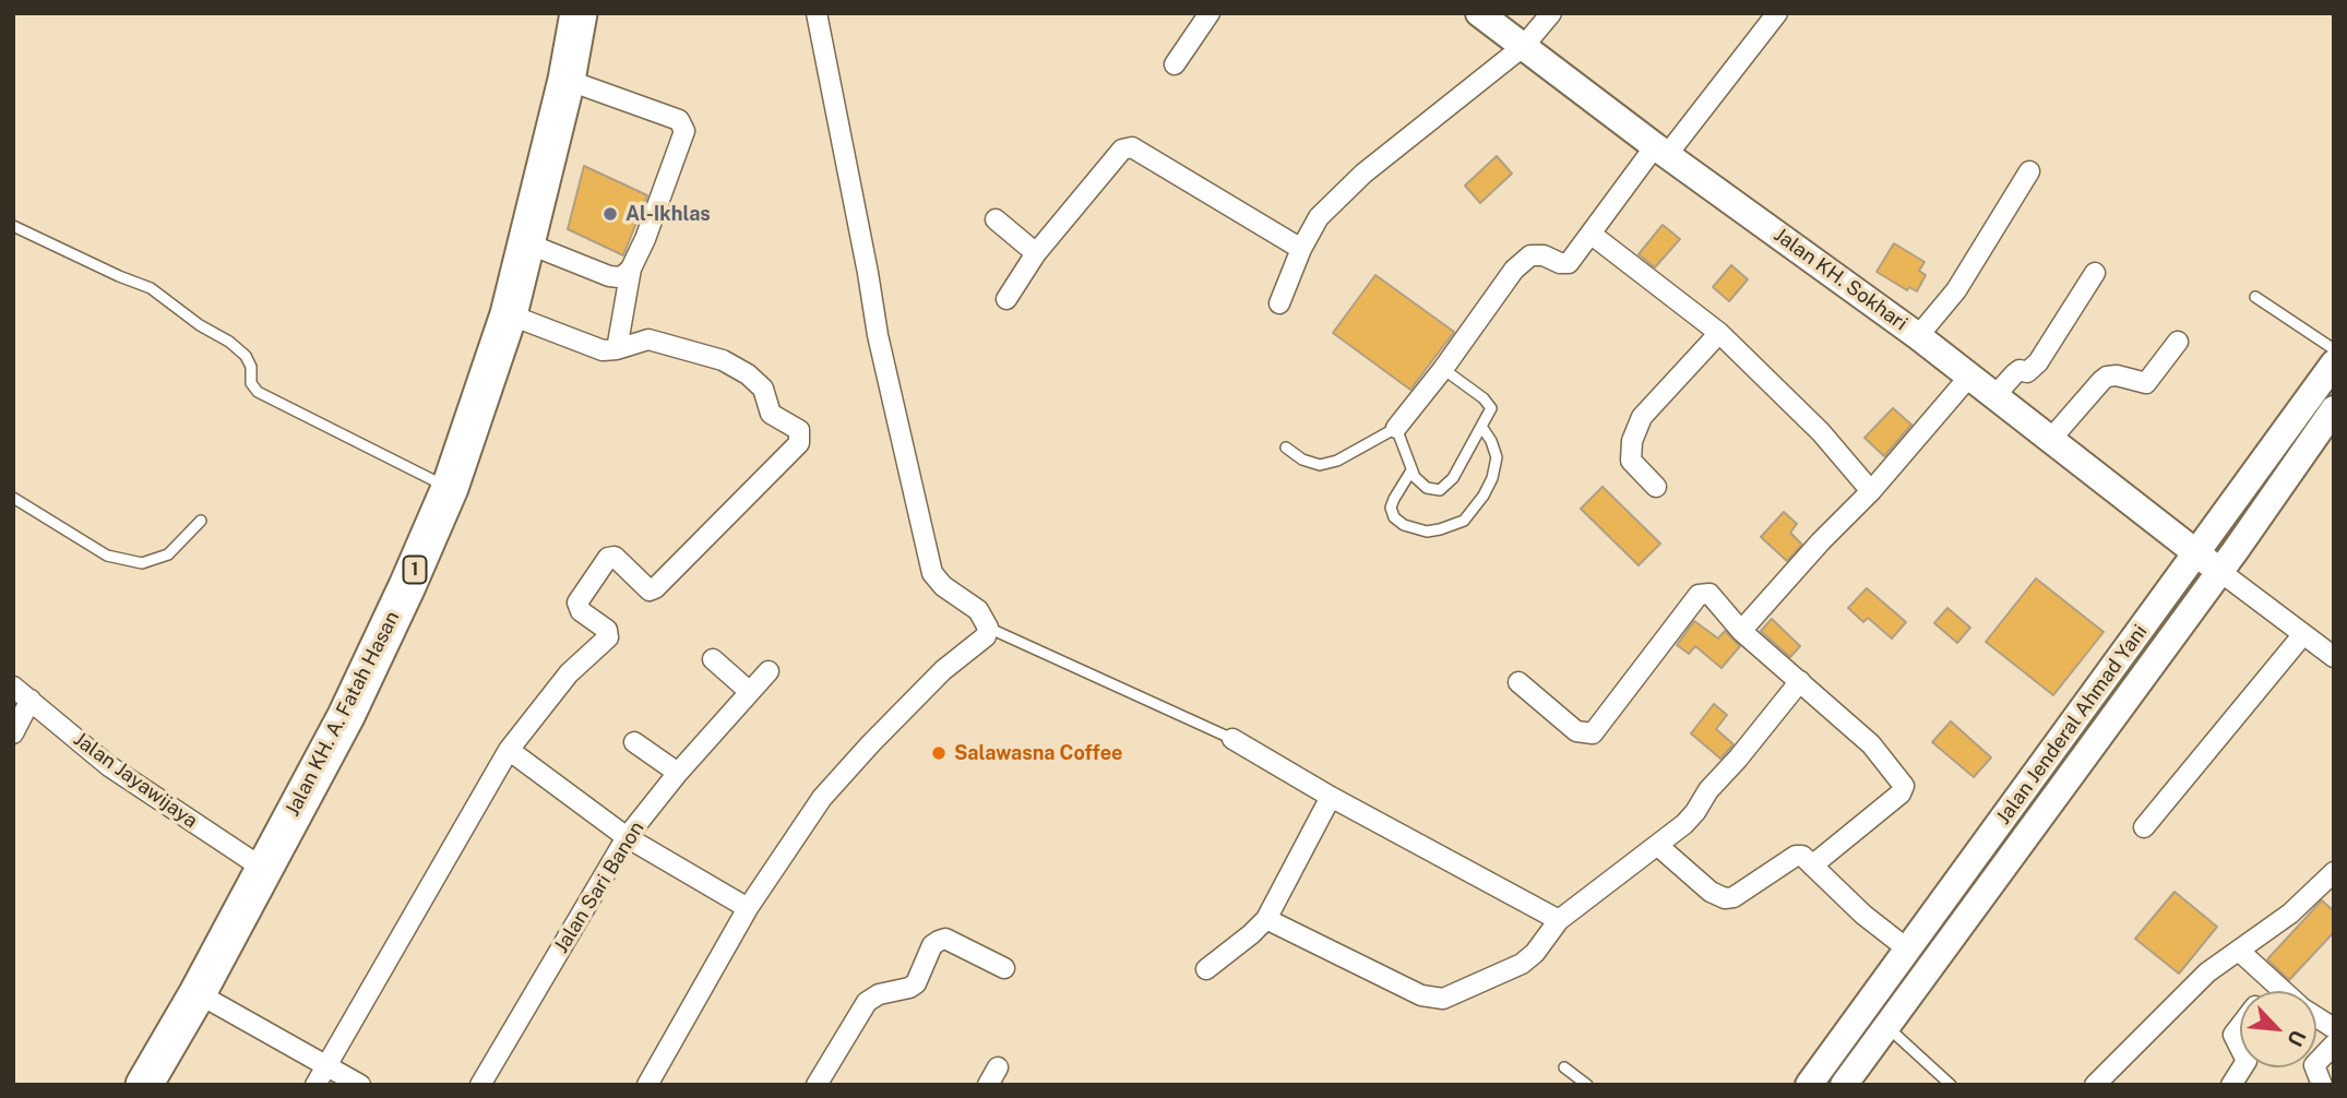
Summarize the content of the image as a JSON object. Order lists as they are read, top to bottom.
{
  "streets": {
    "highway": ["1", "Jalan KH. A. Fatah Hasan"],
    "main road": ["Jalan KH. Sokhari", "Jalan Jenderal Ahmad Yani"],
    "street": ["Jalan Jayawijaya", "Jalan Sari Banon"]
  },
  "crossings": [
    ["Jalan KH. Sokhari", "Jalan Jenderal Ahmad Yani"],
    ["Jalan KH. A. Fatah Hasan", "Jalan Jayawijaya"]
  ],
  "places": ["Al-Ikhlas", "Salawasna Coffee"],
  "north": "bottom right"
}
